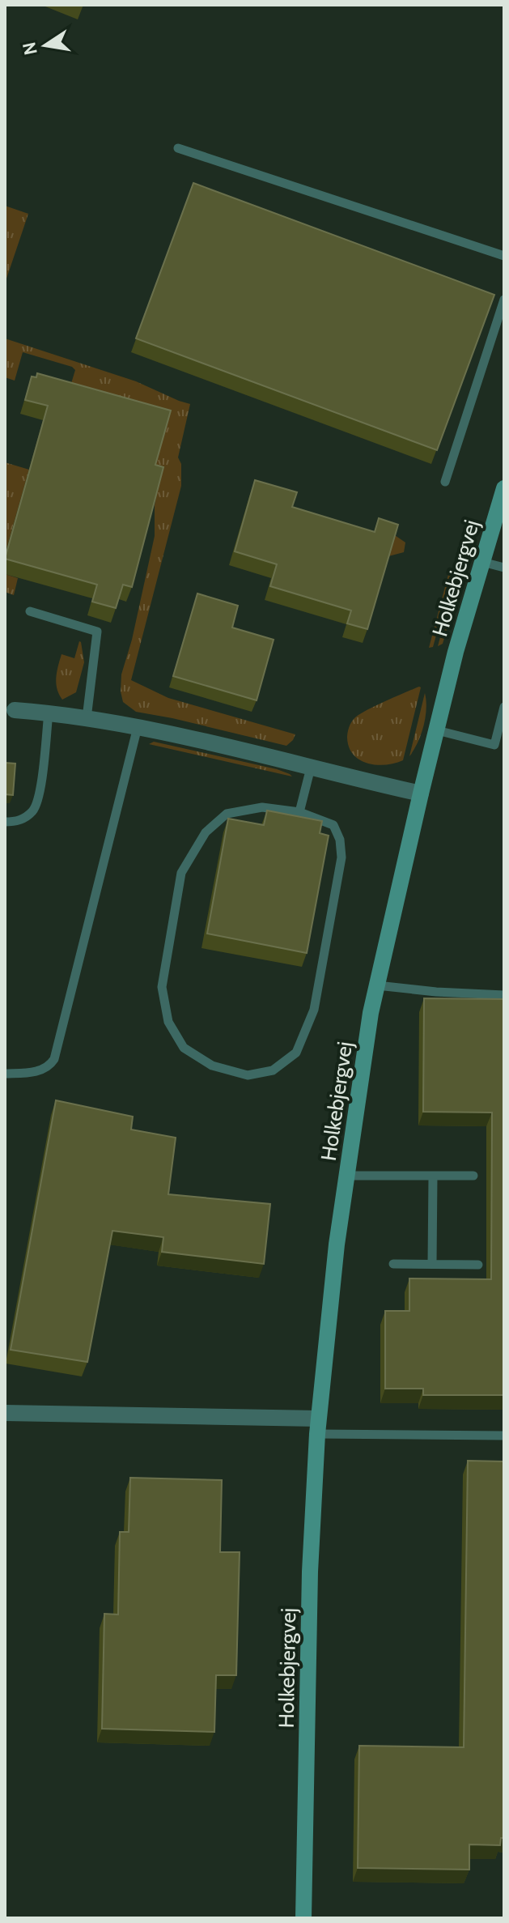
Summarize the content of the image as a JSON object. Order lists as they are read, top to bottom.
{
  "streets": {
    "street": ["Holkebjergvej"]
  },
  "north": "left"
}
